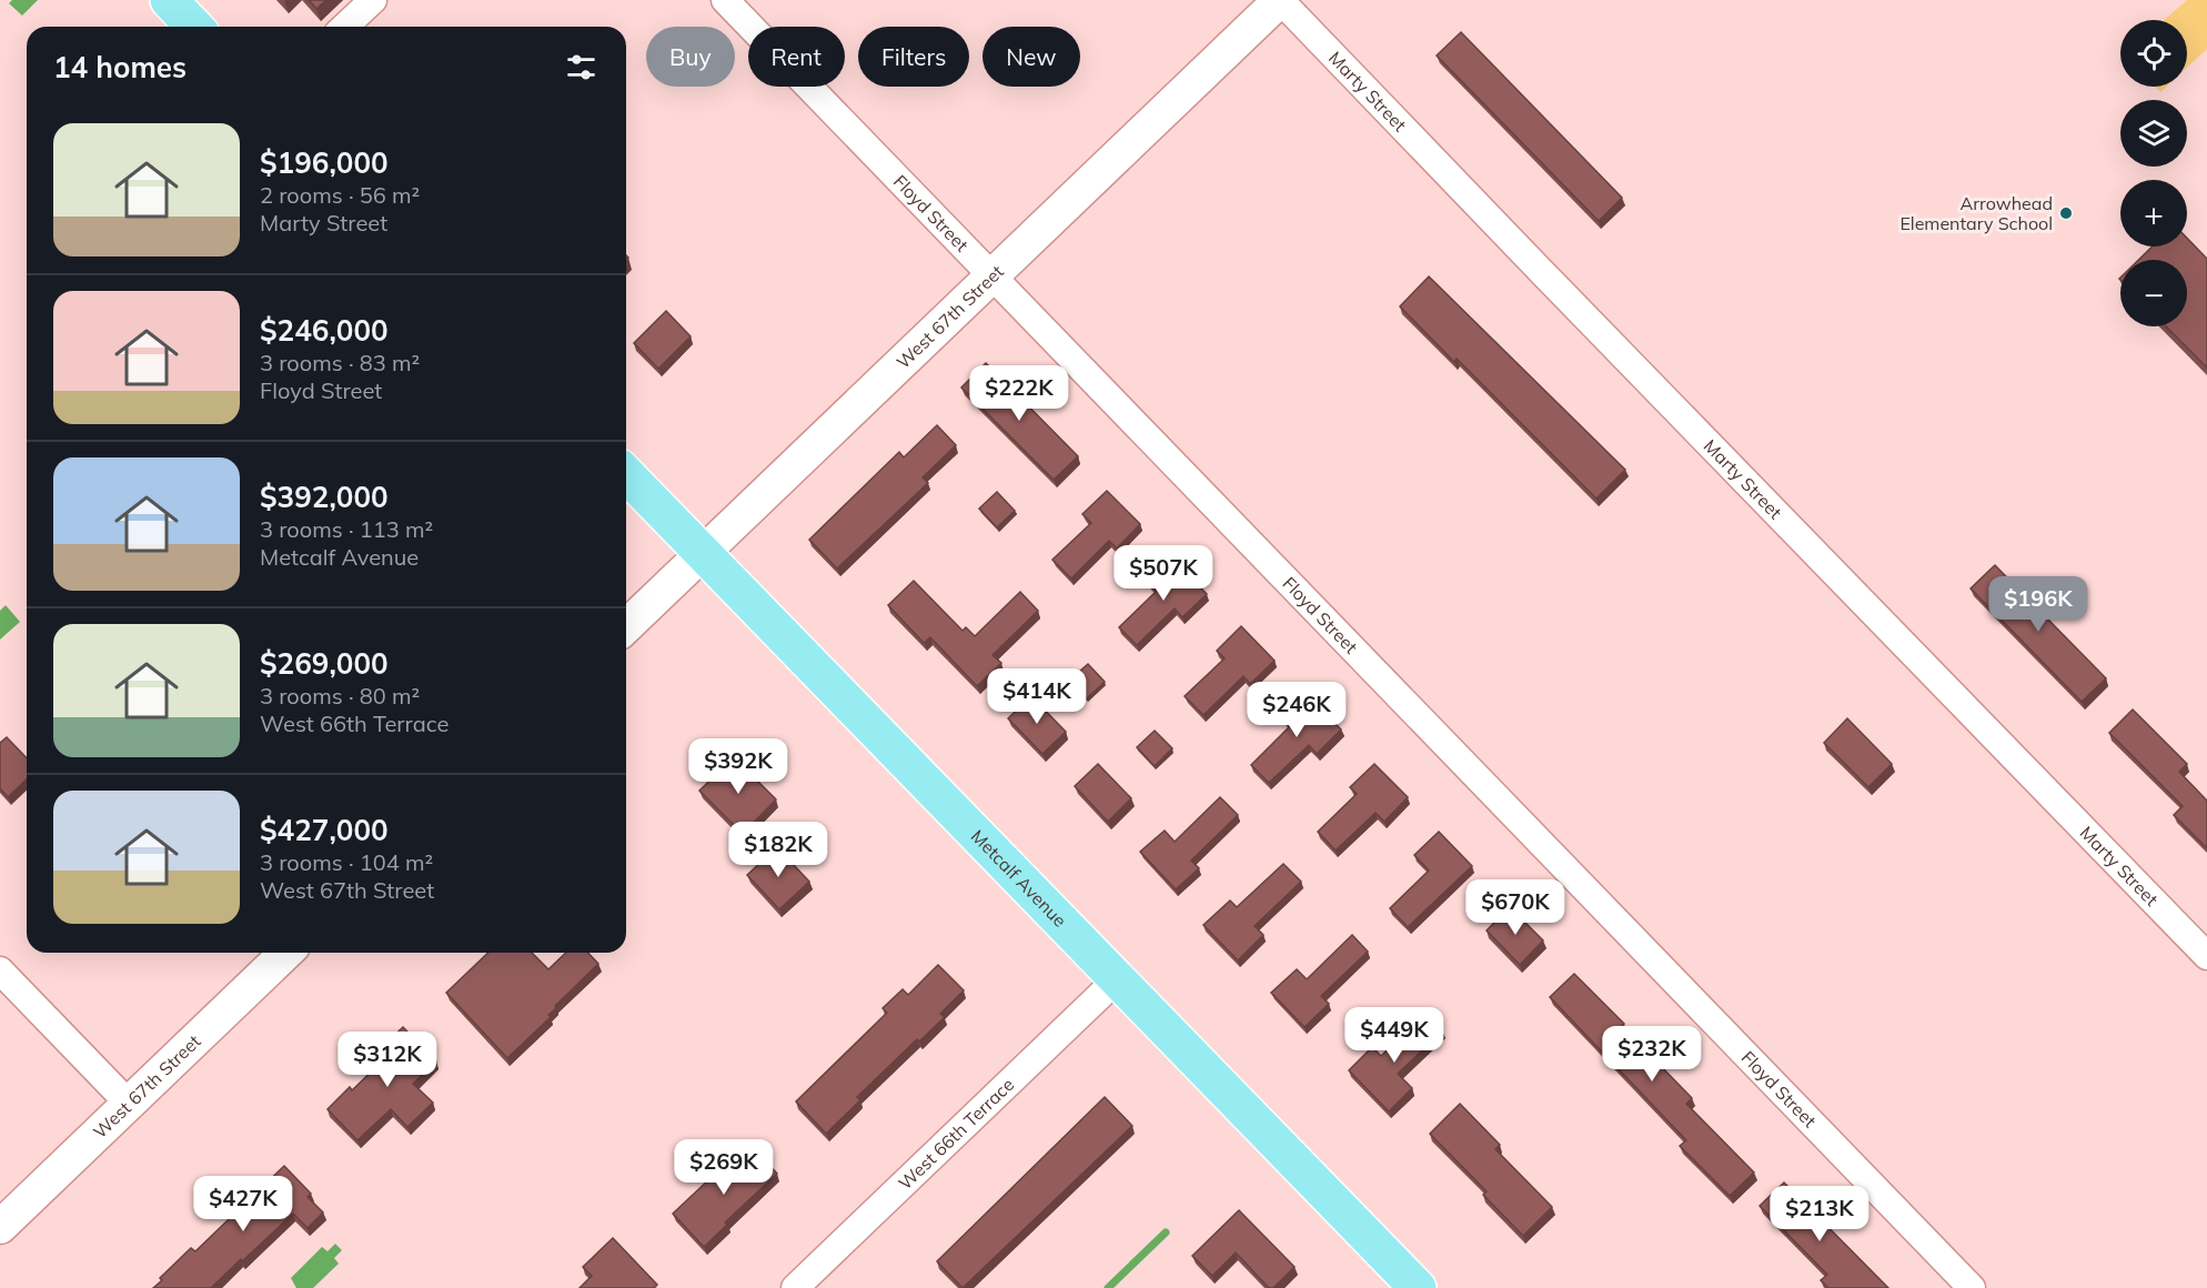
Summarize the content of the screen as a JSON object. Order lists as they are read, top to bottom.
{
  "streets": {
    "main road": ["Metcalf Avenue"],
    "street": [
      "Marty Street",
      "Floyd Street",
      "West 67th Street",
      "West 66th Terrace"
    ]
  },
  "crossings": [
    ["Marty Street", "West 67th Street"],
    ["Floyd Street", "West 67th Street"],
    ["West 67th Street", "Metcalf Avenue"],
    ["Metcalf Avenue", "West 66th Terrace"]
  ],
  "places": ["Arrowhead Elementary School"],
  "page": {
    "map_buttons": ["+", "−"],
    "chip": [
      "Buy",
      "Rent",
      "Filters",
      "New"
    ],
    "heading": "14 homes",
    "list": [
      {
        "name": "$196,000",
        "note": "2 rooms · 56 m² · Marty Street"
      },
      {
        "name": "$246,000",
        "note": "3 rooms · 83 m² · Floyd Street"
      },
      {
        "name": "$392,000",
        "note": "3 rooms · 113 m² · Metcalf Avenue"
      },
      {
        "name": "$269,000",
        "note": "3 rooms · 80 m² · West 66th Terrace"
      },
      {
        "name": "$427,000",
        "note": "3 rooms · 104 m² · West 67th Street"
      }
    ],
    "price": [
      "$222K",
      "$507K",
      "$196K",
      "$414K",
      "$246K",
      "$392K",
      "$182K",
      "$670K",
      "$449K",
      "$232K",
      "$312K",
      "$269K",
      "$427K",
      "$213K"
    ]
  }
}
